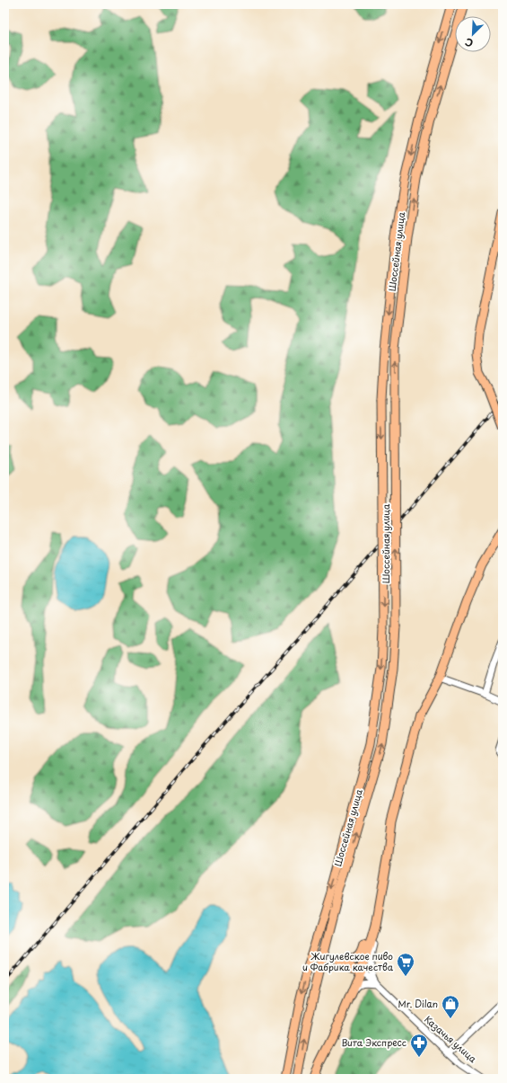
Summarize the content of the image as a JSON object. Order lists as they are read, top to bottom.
{
  "streets": {
    "main road": ["Шоссейная улица", "Казачья улица"]
  },
  "crossings": [
    ["Шоссейная улица", "Казачья улица"]
  ],
  "places": {
    "supermarket": ["Жигулевское пиво и Фабрика качества"],
    "shop": ["Mr. Dilan"],
    "pharmacy": ["Вита Экспресс"]
  },
  "north": "bottom left"
}
